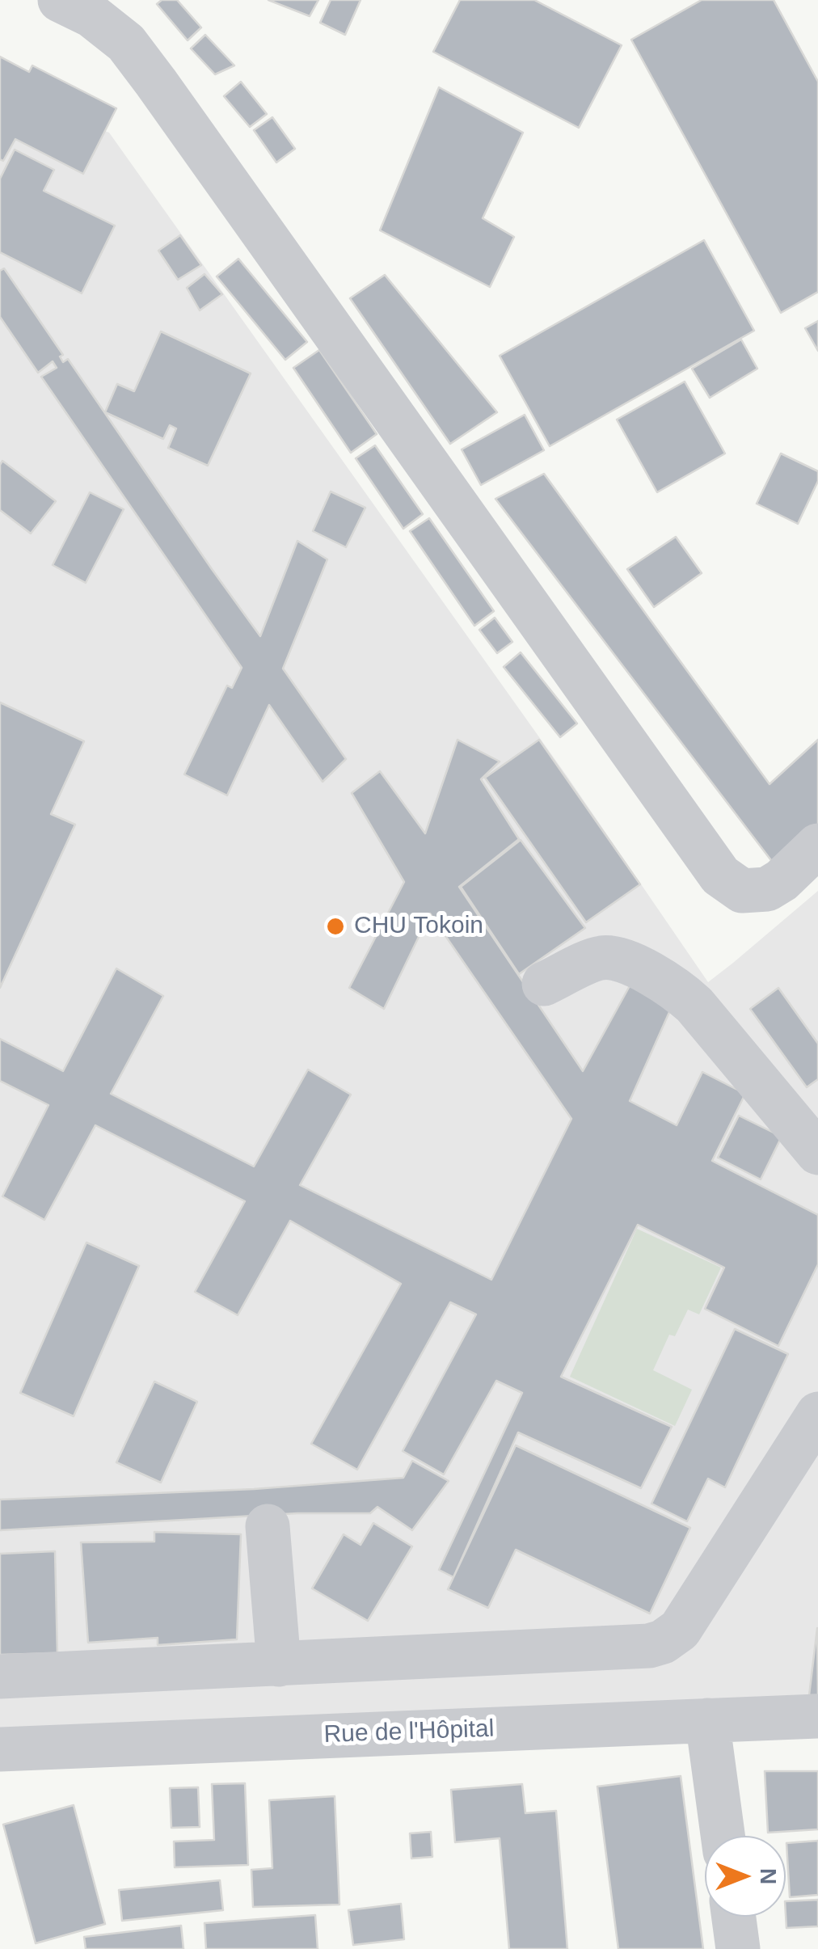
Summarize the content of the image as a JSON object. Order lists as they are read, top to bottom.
{
  "streets": {
    "street": ["Rue de l'Hôpital"]
  },
  "places": ["CHU Tokoin"],
  "north": "right"
}
